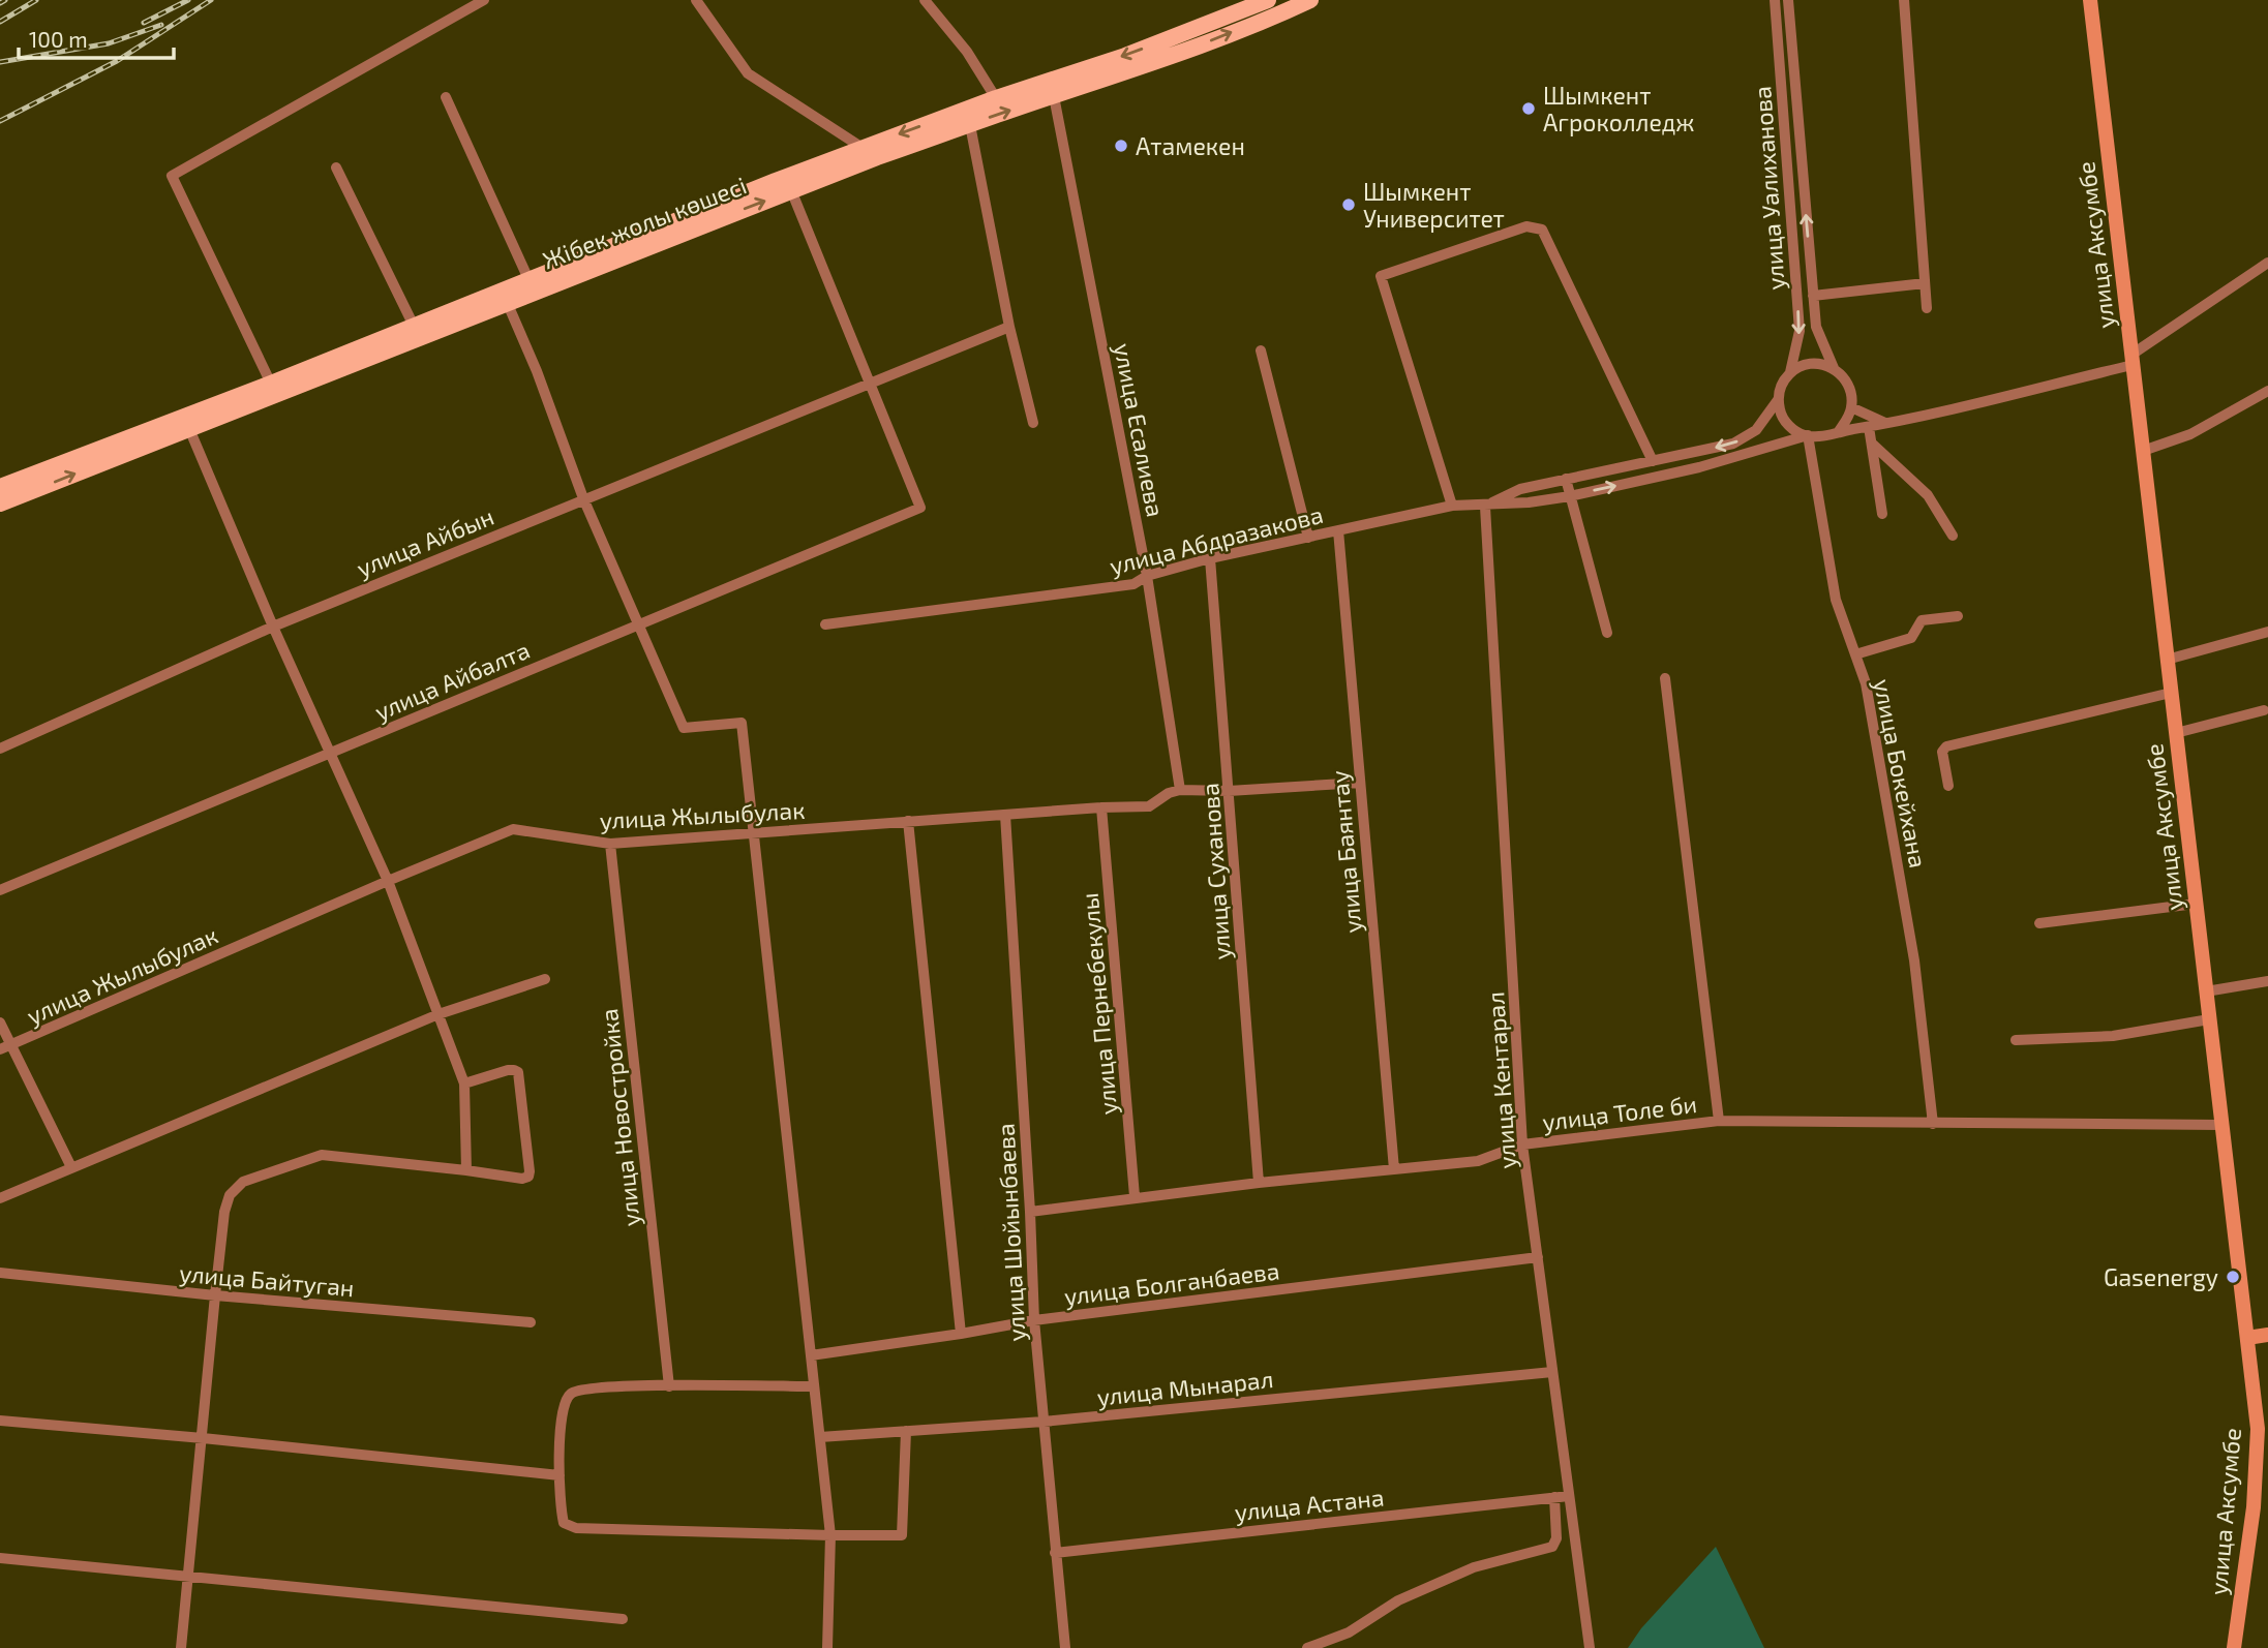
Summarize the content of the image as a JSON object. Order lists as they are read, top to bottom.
{
  "streets": {
    "main road": ["Жібек жолы көшесі", "улица Аксумбе"],
    "street": [
      "улица Уалиханова",
      "улица Есалиева",
      "улица Абдразакова",
      "улица Айбын",
      "улица Айбалта",
      "улица Бокейхана",
      "улица Жылыбулак",
      "улица Баянтау",
      "улица Суханова",
      "улица Пернебекулы",
      "улица Кентарал",
      "улица Толе би",
      "улица Новостройка",
      "улица Шойынбаева",
      "улица Байтуган",
      "улица Болганбаева",
      "улица Мынарал",
      "улица Астана"
    ]
  },
  "crossings": [
    ["улица Уалиханова", "улица Абдразакова"],
    ["улица Уалиханова", "улица Бокейхана"],
    ["Жібек жолы көшесі", "улица Есалиева"],
    ["улица Аксумбе", "улица Толе би"],
    ["улица Есалиева", "улица Абдразакова"],
    ["улица Есалиева", "улица Жылыбулак"],
    ["улица Абдразакова", "улица Бокейхана"],
    ["улица Абдразакова", "улица Баянтау"],
    ["улица Абдразакова", "улица Суханова"],
    ["улица Абдразакова", "улица Кентарал"],
    ["улица Айбын", "улица Айбалта"],
    ["улица Бокейхана", "улица Толе би"],
    ["улица Жылыбулак", "улица Баянтау"],
    ["улица Жылыбулак", "улица Суханова"],
    ["улица Жылыбулак", "улица Пернебекулы"],
    ["улица Жылыбулак", "улица Новостройка"],
    ["улица Жылыбулак", "улица Шойынбаева"],
    ["улица Баянтау", "улица Толе би"],
    ["улица Суханова", "улица Толе би"],
    ["улица Пернебекулы", "улица Толе би"],
    ["улица Кентарал", "улица Толе би"],
    ["улица Кентарал", "улица Болганбаева"],
    ["улица Кентарал", "улица Мынарал"],
    ["улица Кентарал", "улица Астана"],
    ["улица Толе би", "улица Шойынбаева"],
    ["улица Шойынбаева", "улица Болганбаева"],
    ["улица Шойынбаева", "улица Мынарал"],
    ["улица Шойынбаева", "улица Астана"]
  ],
  "places": [
    "Шымкент Агроколледж",
    "Атамекен",
    "Шымкент Университет",
    "Gasenergy"
  ],
  "scale_bar": "100 m"
}
